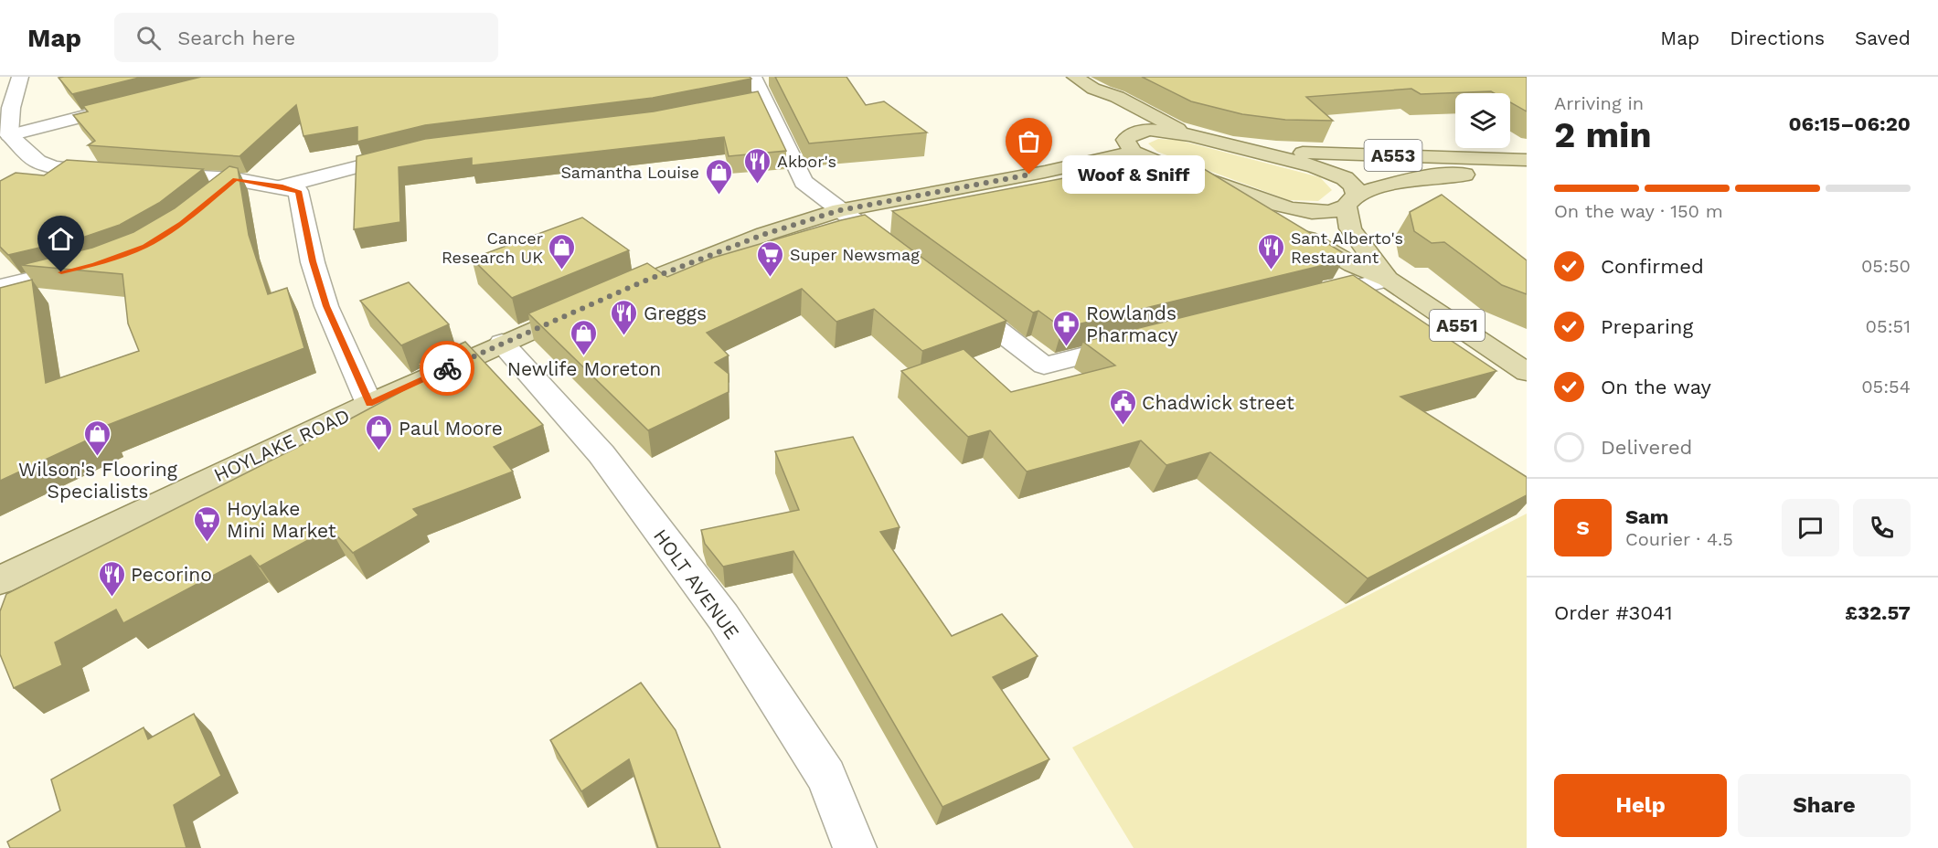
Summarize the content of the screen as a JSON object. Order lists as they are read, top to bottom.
{
  "streets": {
    "main road": ["A553", "A551", "HOYLAKE ROAD"],
    "street": ["HOLT AVENUE"]
  },
  "crossings": [
    ["A553", "A551"],
    ["HOYLAKE ROAD", "HOLT AVENUE"]
  ],
  "places": {
    "other": ["Woof & Sniff"],
    "restaurant": [
      "Akbor's",
      "Sant Alberto's Restaurant",
      "Greggs",
      "Pecorino"
    ],
    "shop": [
      "Samantha Louise",
      "Cancer Research UK",
      "Newlife Moreton",
      "Paul Moore",
      "Wilson's Flooring Specialists"
    ],
    "supermarket": ["Super Newsmag", "Hoylake Mini Market"],
    "pharmacy": ["Rowlands Pharmacy"],
    "public building": ["Chadwick street"]
  },
  "page": {
    "header": "Map",
    "search": "Search here",
    "nav": ["Map", "Directions", "Saved"],
    "heading": ["2 min", "Arriving in", "06:15–06:20"],
    "panel": [
      "Sam",
      "Courier · 4.5",
      "Order #3041",
      "£32.57"
    ],
    "bubble": "Woof & Sniff",
    "bar": "On the way · 150 m",
    "list": [
      ["Confirmed", "05:50"],
      ["Preparing", "05:51"],
      ["On the way", "05:54"],
      "Delivered"
    ],
    "round": "S",
    "buttons": ["Help", "Share"]
  }
}
